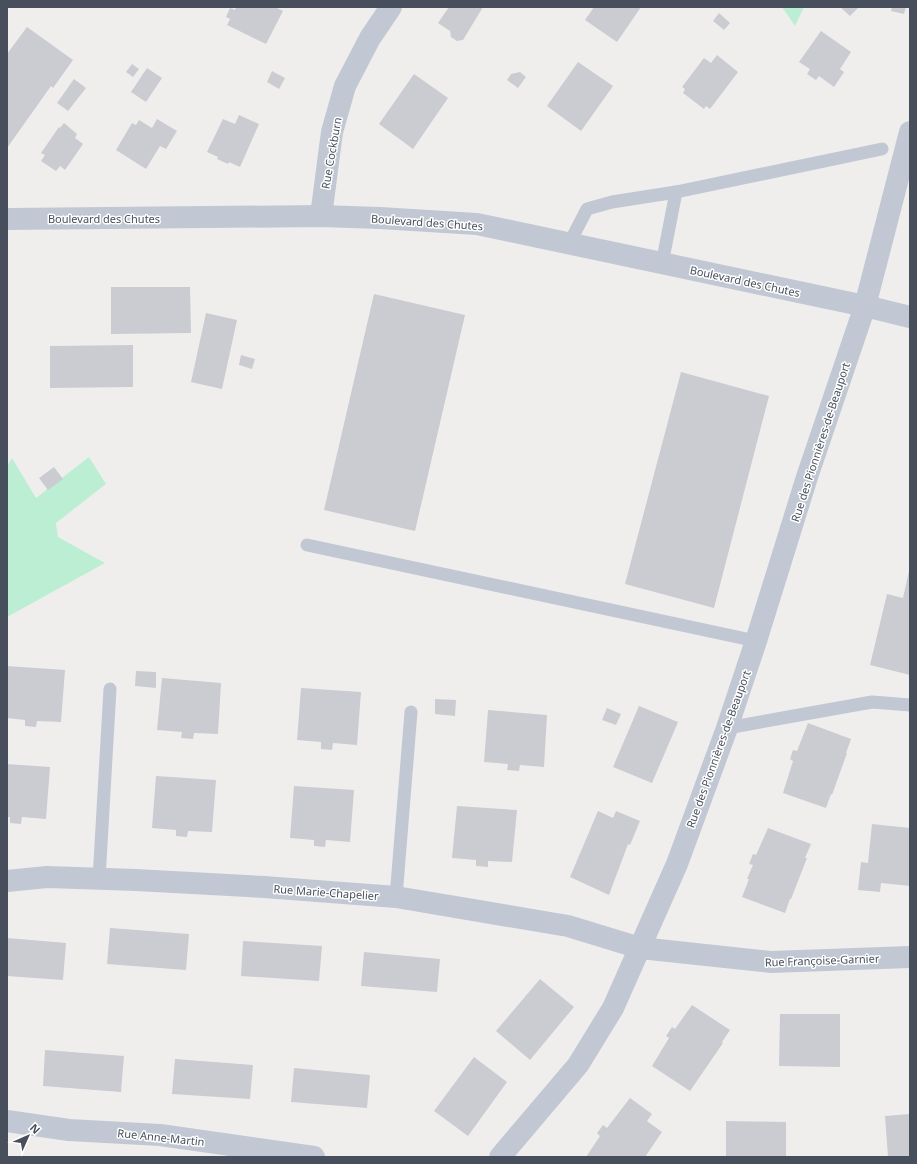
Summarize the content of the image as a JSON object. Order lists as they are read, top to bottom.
{
  "streets": {
    "street": [
      "Rue Cockburn",
      "Boulevard des Chutes",
      "Rue des Pionnières-de-Beauport",
      "Rue Marie-Chapelier",
      "Rue Françoise-Garnier",
      "Rue Anne-Martin"
    ]
  },
  "crossings": [
    ["Rue Cockburn", "Boulevard des Chutes"],
    ["Boulevard des Chutes", "Rue des Pionnières-de-Beauport"],
    ["Rue des Pionnières-de-Beauport", "Rue Marie-Chapelier"],
    ["Rue des Pionnières-de-Beauport", "Rue Françoise-Garnier"],
    ["Rue Marie-Chapelier", "Rue Françoise-Garnier"]
  ],
  "north": "top right"
}
